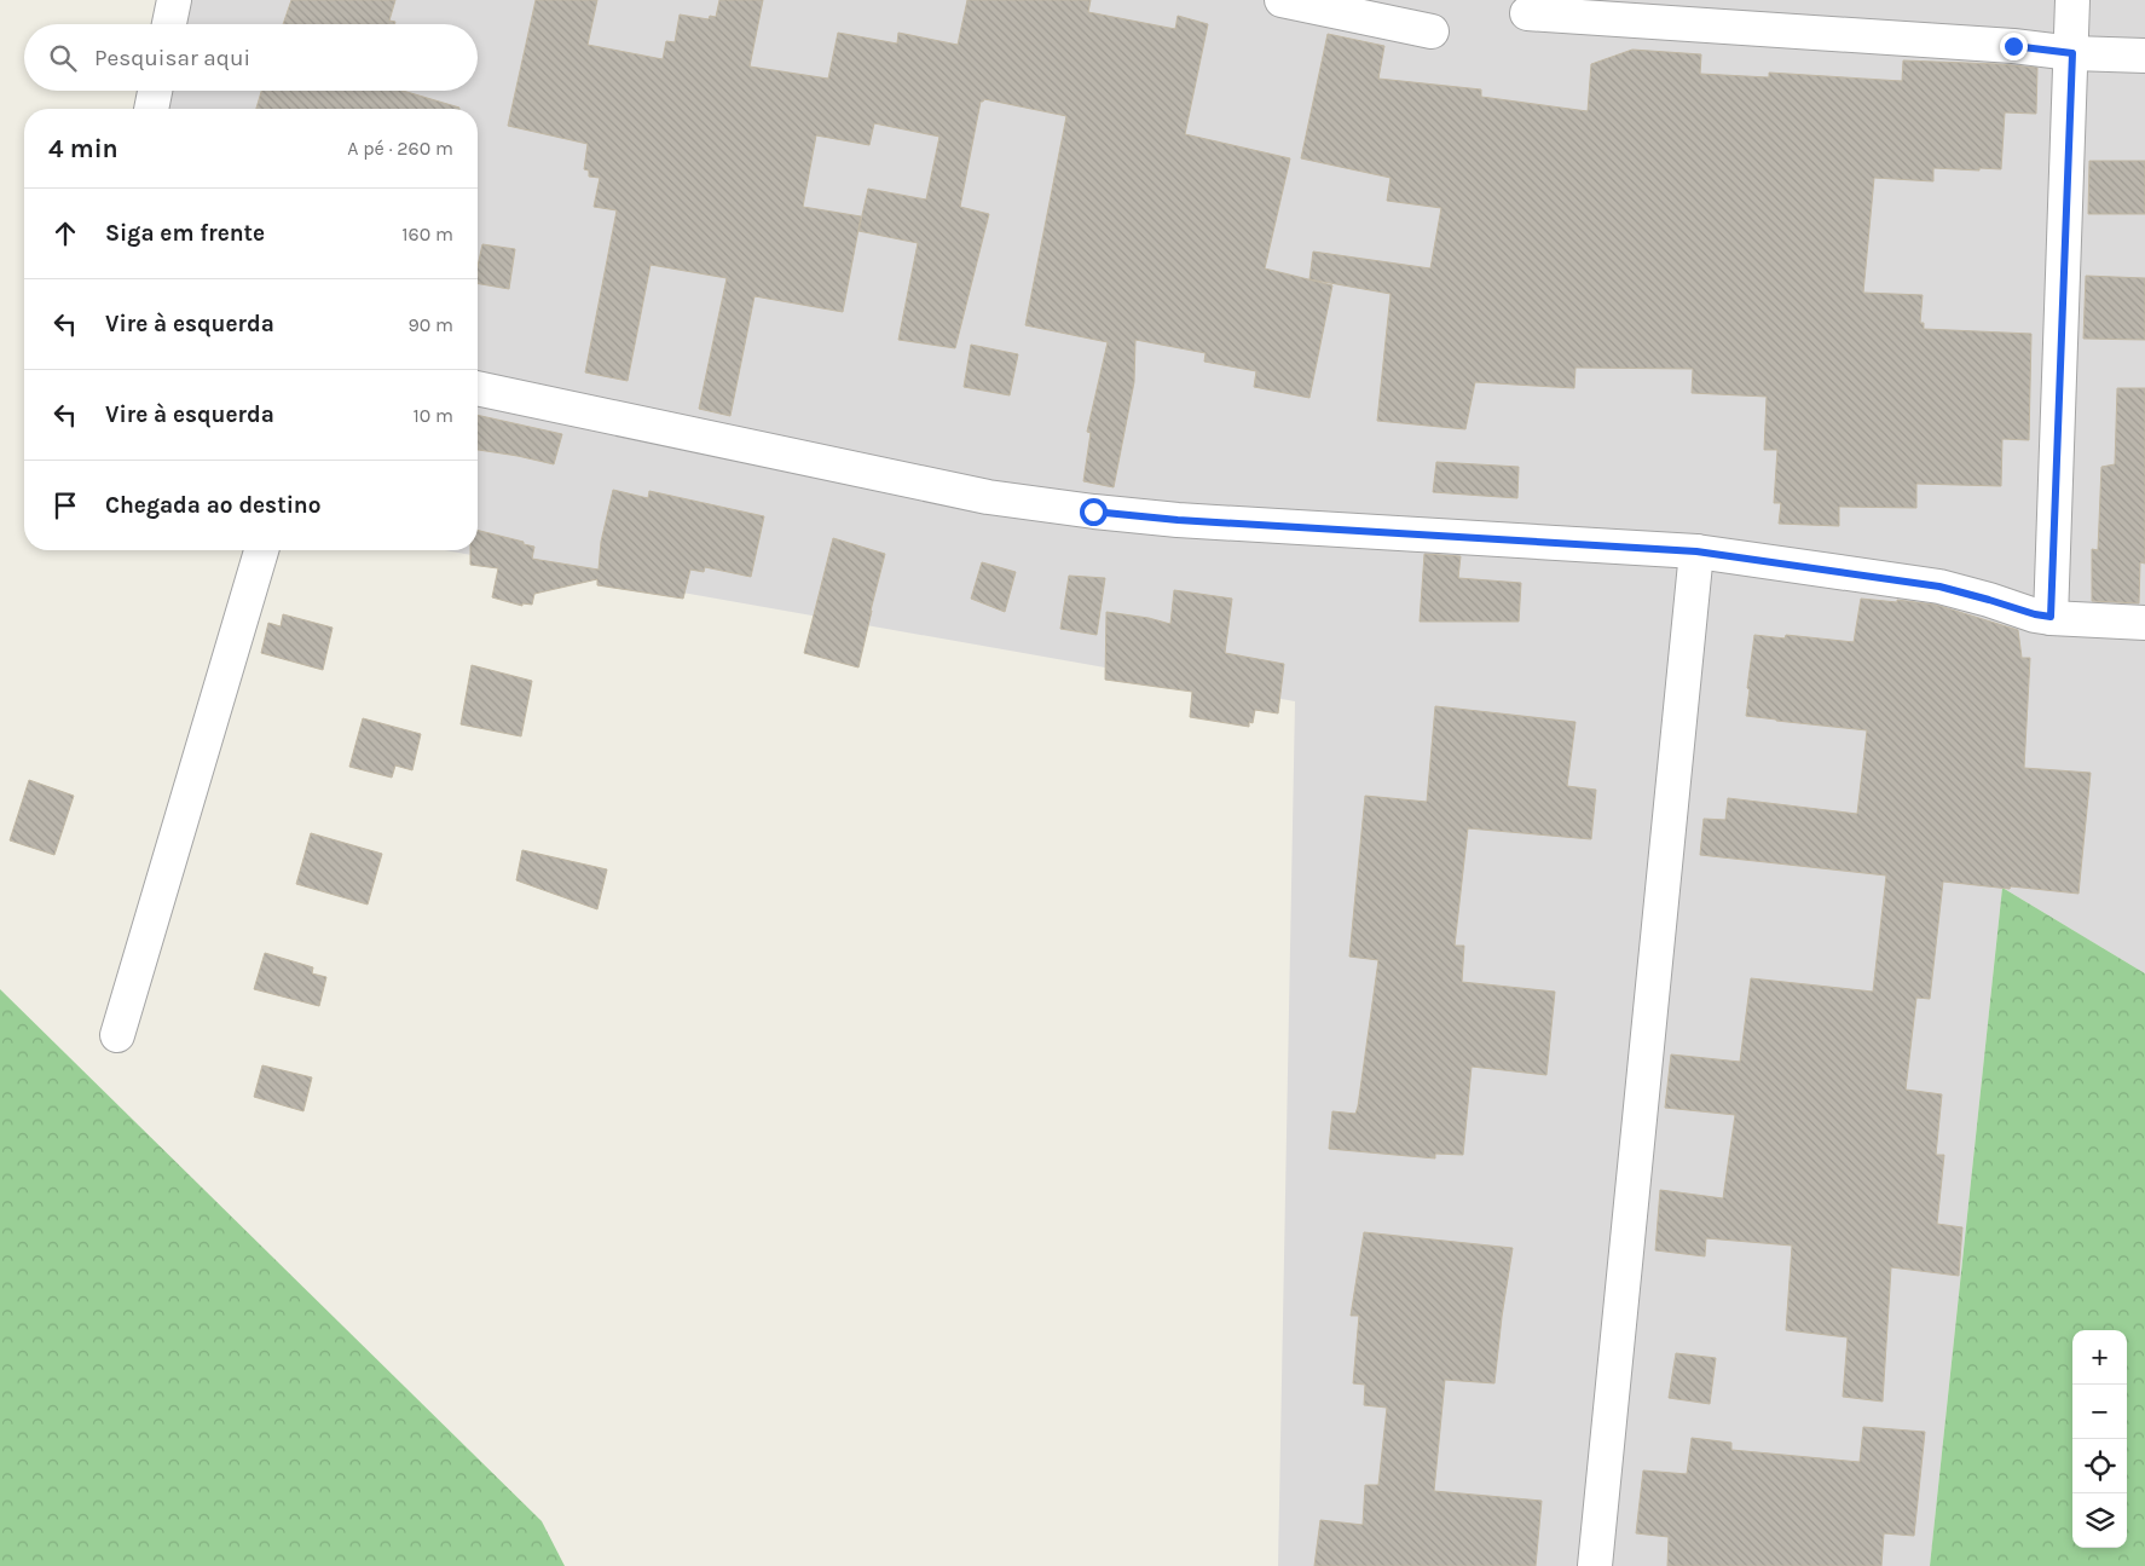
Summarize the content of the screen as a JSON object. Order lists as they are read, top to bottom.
{
  "page": {
    "search": "Pesquisar aqui",
    "heading": ["4 min", "A pé · 260 m"],
    "list": [
      ["Siga em frente", "160 m"],
      ["Vire à esquerda", "90 m"],
      ["Vire à esquerda", "10 m"],
      "Chegada ao destino"
    ],
    "map_buttons": ["+", "−"]
  }
}
